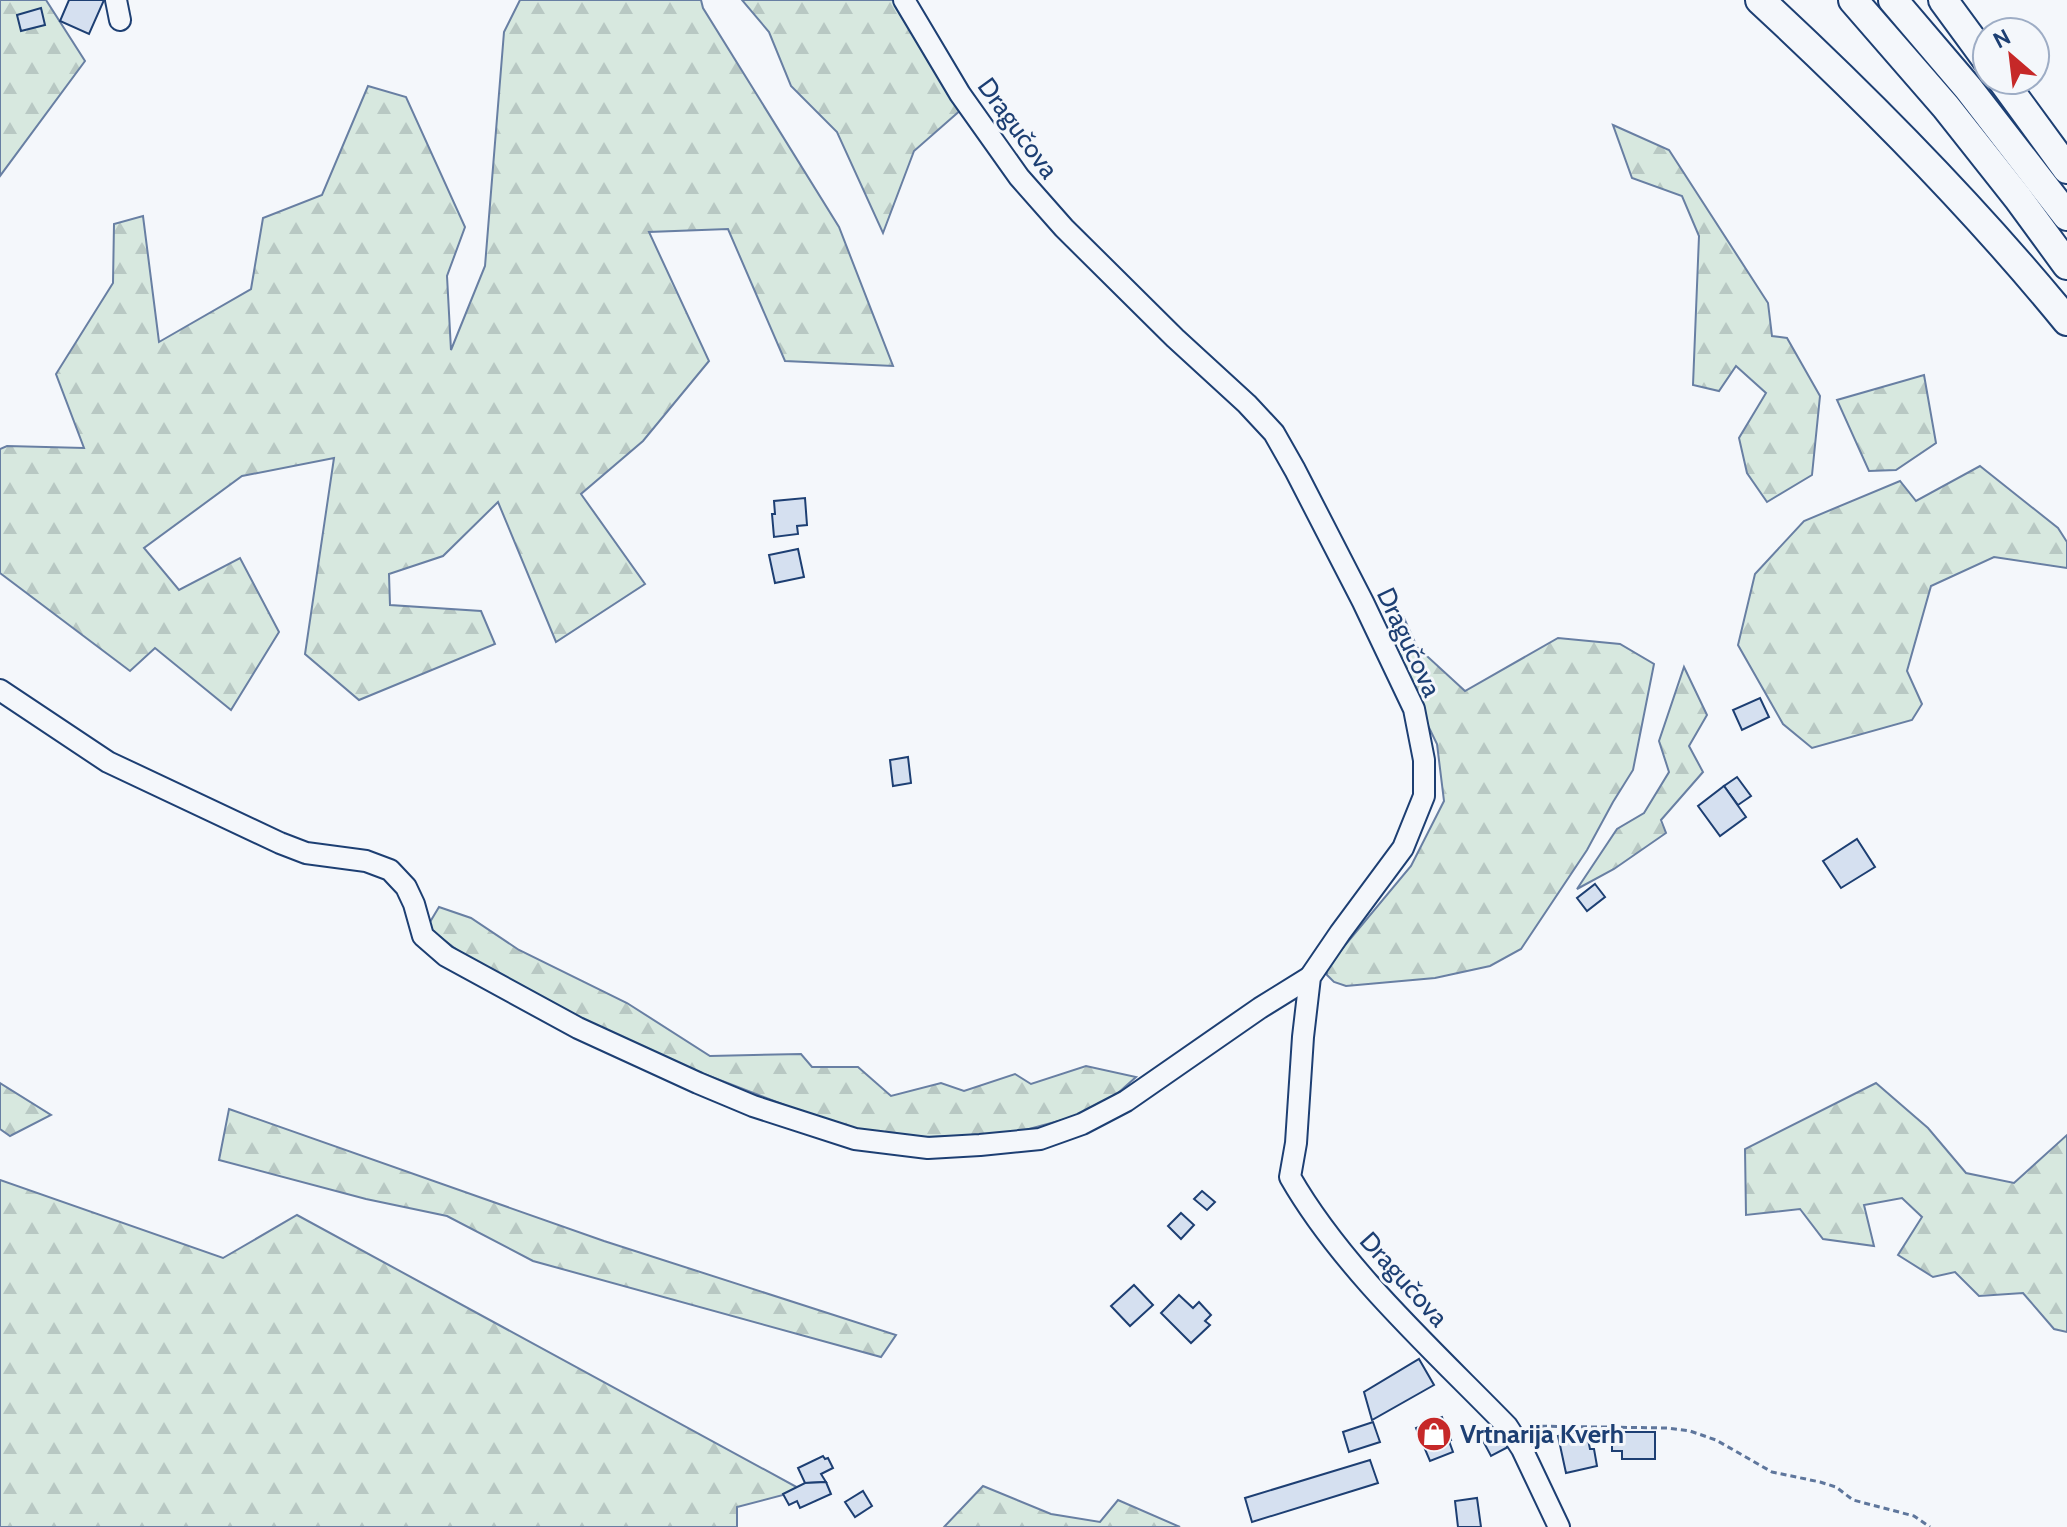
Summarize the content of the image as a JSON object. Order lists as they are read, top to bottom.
{
  "streets": {
    "street": ["Dragučova"]
  },
  "places": {
    "shop": ["Vrtnarija Kverh"]
  },
  "north": "top left"
}
